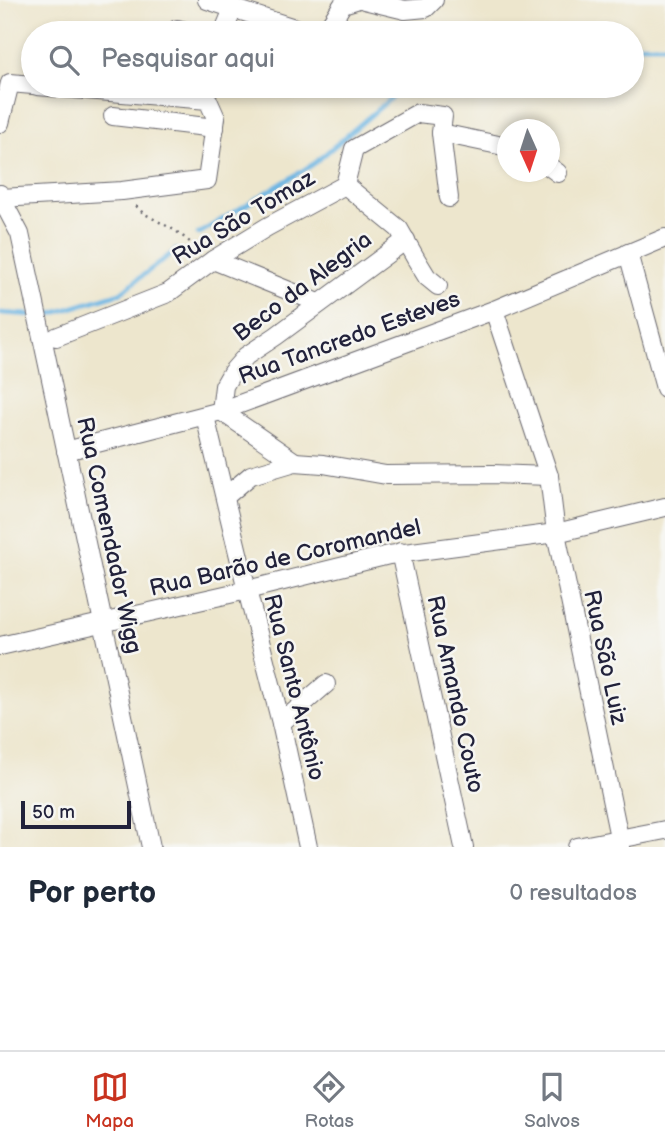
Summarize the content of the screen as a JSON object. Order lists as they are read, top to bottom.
{
  "streets": {
    "street": [
      "Rua São Tomaz",
      "Beco da Alegria",
      "Rua Tancredo Esteves",
      "Rua Comendador Wigg",
      "Rua Barão de Coromandel",
      "Rua São Luiz",
      "Rua Santo Antônio",
      "Rua Amando Couto"
    ]
  },
  "crossings": [
    ["Beco da Alegria", "Rua Tancredo Esteves"],
    ["Beco da Alegria", "Rua Santo Antônio"],
    ["Rua Tancredo Esteves", "Rua Comendador Wigg"],
    ["Rua Tancredo Esteves", "Rua São Luiz"],
    ["Rua Tancredo Esteves", "Rua Santo Antônio"],
    ["Rua Comendador Wigg", "Rua Barão de Coromandel"],
    ["Rua Barão de Coromandel", "Rua São Luiz"],
    ["Rua Barão de Coromandel", "Rua Santo Antônio"],
    ["Rua Barão de Coromandel", "Rua Amando Couto"]
  ],
  "scale_bar": "50 m",
  "north": "bottom",
  "page": {
    "search": "Pesquisar aqui",
    "scale": "50 m",
    "heading": ["Por perto", "0 resultados"],
    "nav": ["Mapa", "Rotas", "Salvos"]
  }
}
